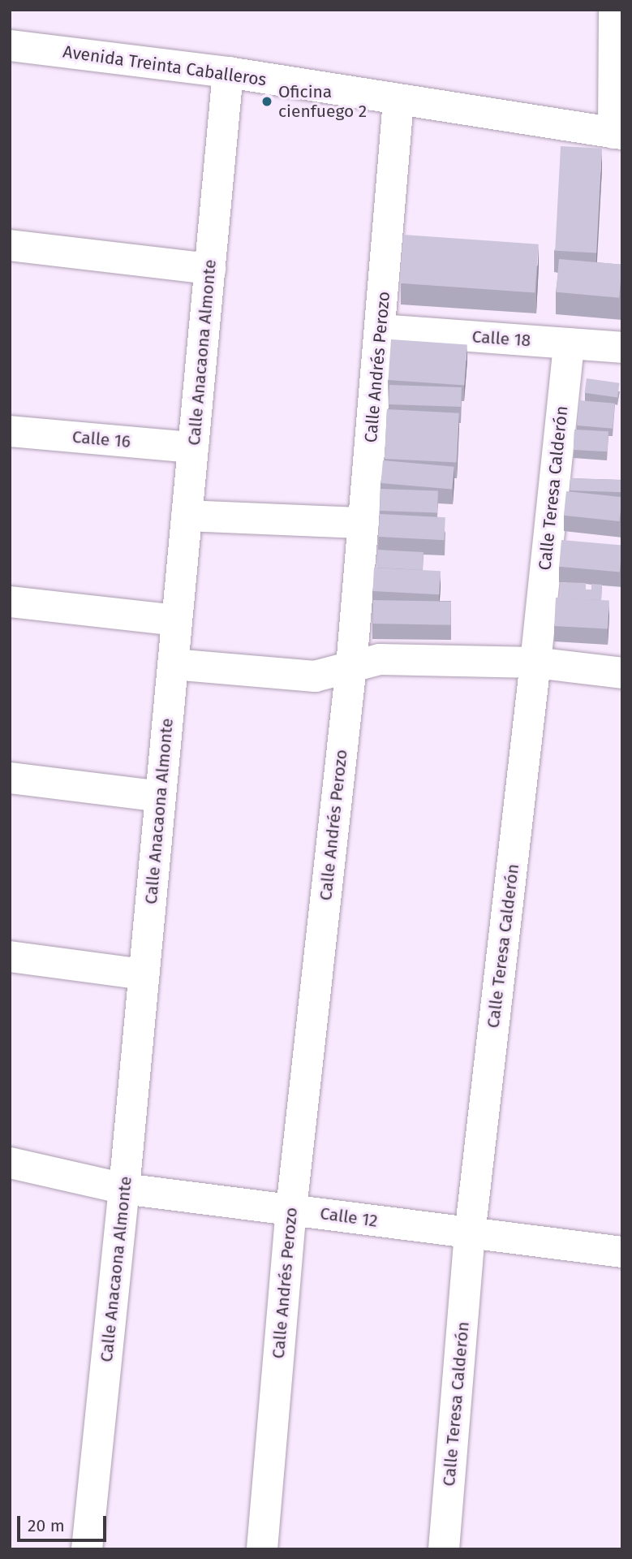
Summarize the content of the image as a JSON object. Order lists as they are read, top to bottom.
{
  "streets": {
    "street": [
      "Avenida Treinta Caballeros",
      "Calle 18",
      "Calle Anacaona Almonte",
      "Calle Andrés Perozo",
      "Calle 16",
      "Calle Teresa Calderón",
      "Calle 12"
    ]
  },
  "crossings": [
    ["Avenida Treinta Caballeros", "Calle Anacaona Almonte"],
    ["Avenida Treinta Caballeros", "Calle Andrés Perozo"],
    ["Calle 18", "Calle Andrés Perozo"],
    ["Calle 18", "Calle Teresa Calderón"],
    ["Calle Anacaona Almonte", "Calle 16"],
    ["Calle Anacaona Almonte", "Calle 12"],
    ["Calle Andrés Perozo", "Calle 12"],
    ["Calle Teresa Calderón", "Calle 12"]
  ],
  "places": ["Oficina cienfuego 2"],
  "scale_bar": "20 m"
}
